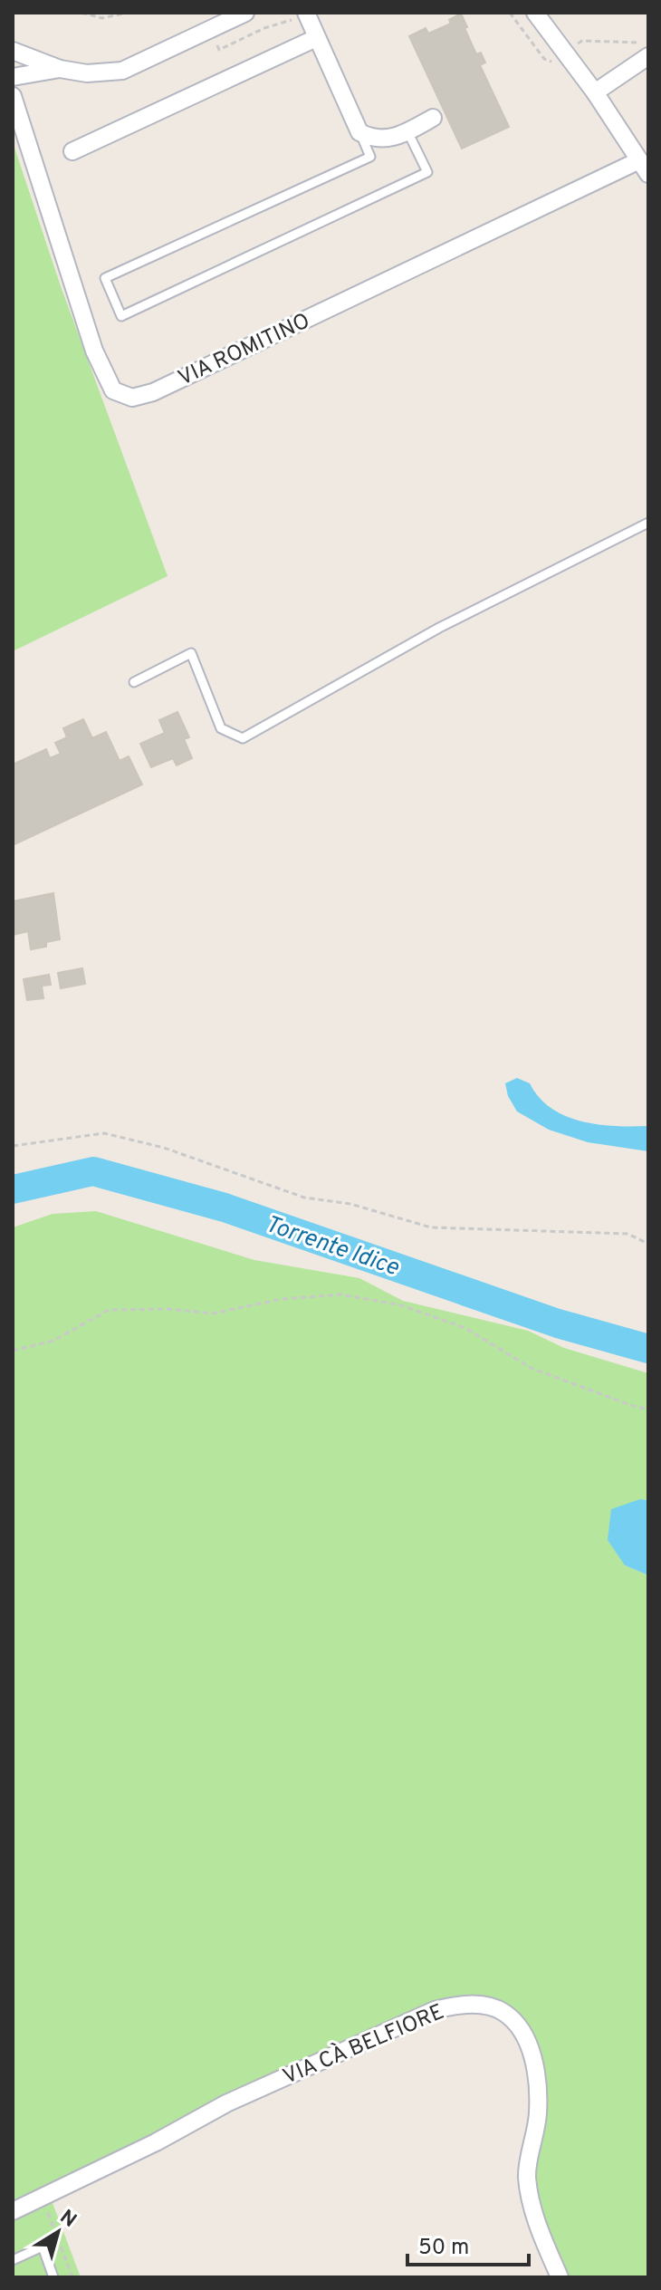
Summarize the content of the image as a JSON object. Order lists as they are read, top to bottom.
{
  "streets": {
    "street": ["VIA ROMITINO", "VIA CÀ BELFIORE"]
  },
  "water": ["Torrente Idice"],
  "scale_bar": "50 m",
  "north": "top right"
}
